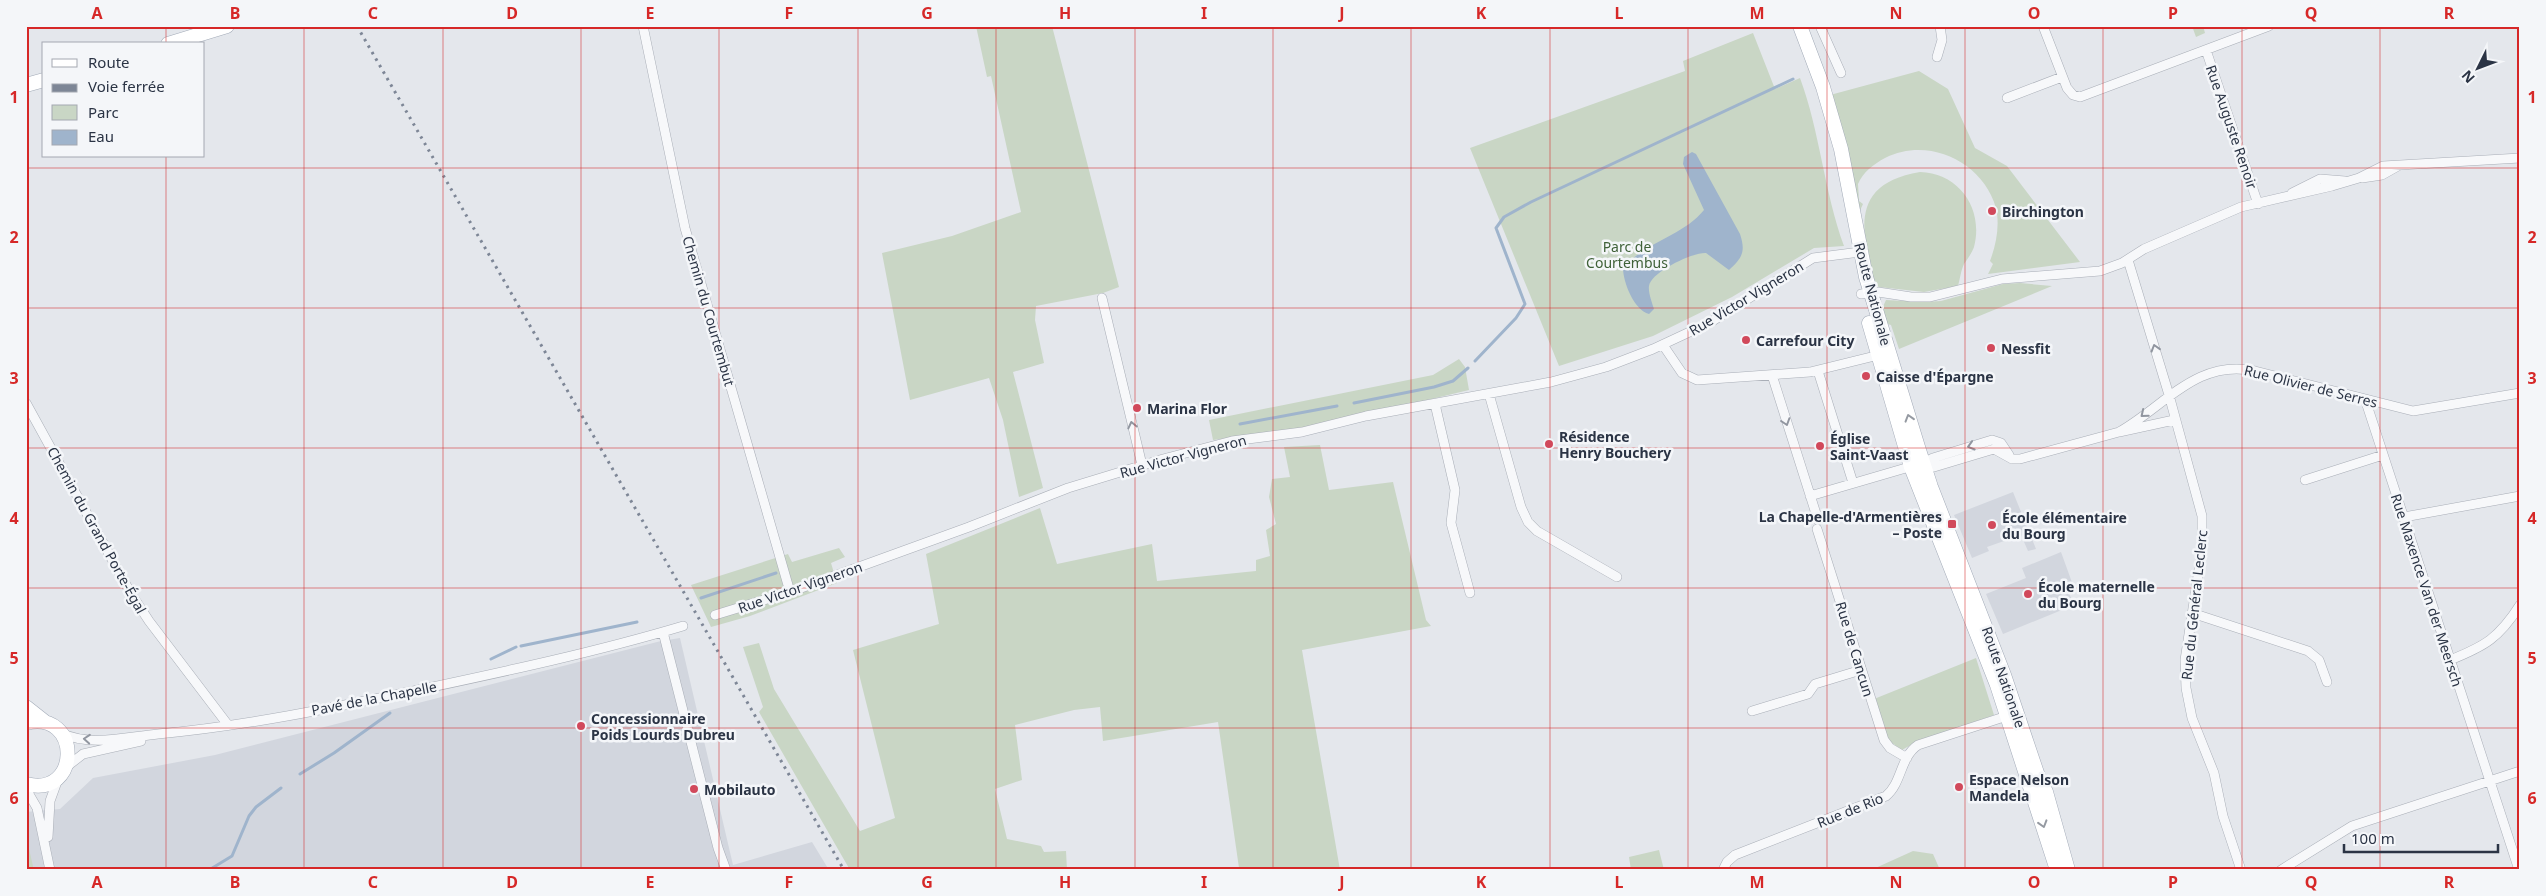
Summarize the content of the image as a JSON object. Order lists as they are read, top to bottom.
{
  "streets": {
    "main road": ["Route Nationale", "Pavé de la Chapelle"],
    "street": [
      "Rue Auguste Renoir",
      "Rue Victor Vigneron",
      "Chemin du Courtembut",
      "Rue Olivier de Serres",
      "Chemin du Grand Porte-Égal",
      "Rue Maxence Van der Meersch",
      "Rue du Général Leclerc",
      "Rue de Cancun",
      "Rue de Rio"
    ]
  },
  "crossings": [
    ["Route Nationale", "Rue Victor Vigneron"],
    ["Route Nationale", "Rue Olivier de Serres"],
    ["Route Nationale", "Rue de Rio"],
    ["Rue Victor Vigneron", "Chemin du Courtembut"],
    ["Rue Olivier de Serres", "Rue Maxence Van der Meersch"],
    ["Rue Olivier de Serres", "Rue du Général Leclerc"],
    ["Chemin du Grand Porte-Égal", "Pavé de la Chapelle"],
    ["Rue de Cancun", "Rue de Rio"]
  ],
  "parks": ["Parc de Courtembus"],
  "places": {
    "other": [
      "Birchington",
      "Carrefour City",
      "Nessfit",
      "Caisse d'Épargne",
      "Marina Flor",
      "Résidence Henry Bouchery",
      "Église Saint-Vaast",
      "École élémentaire du Bourg",
      "École maternelle du Bourg",
      "Concessionnaire Poids Lourds Dubreu",
      "Espace Nelson Mandela",
      "Mobilauto"
    ],
    "transit": ["La Chapelle-d'Armentières – Poste"]
  },
  "legend": [
    "Route",
    "Voie ferrée",
    "Parc",
    "Eau"
  ],
  "scale_bar": "100 m",
  "north": "bottom left",
  "grid": {
    "columns": [
      "A",
      "B",
      "C",
      "D",
      "E",
      "F",
      "G",
      "H",
      "I",
      "J",
      "K",
      "L",
      "M",
      "N",
      "O",
      "P",
      "Q",
      "R"
    ],
    "rows": [
      "1",
      "2",
      "3",
      "4",
      "5",
      "6"
    ]
  }
}
